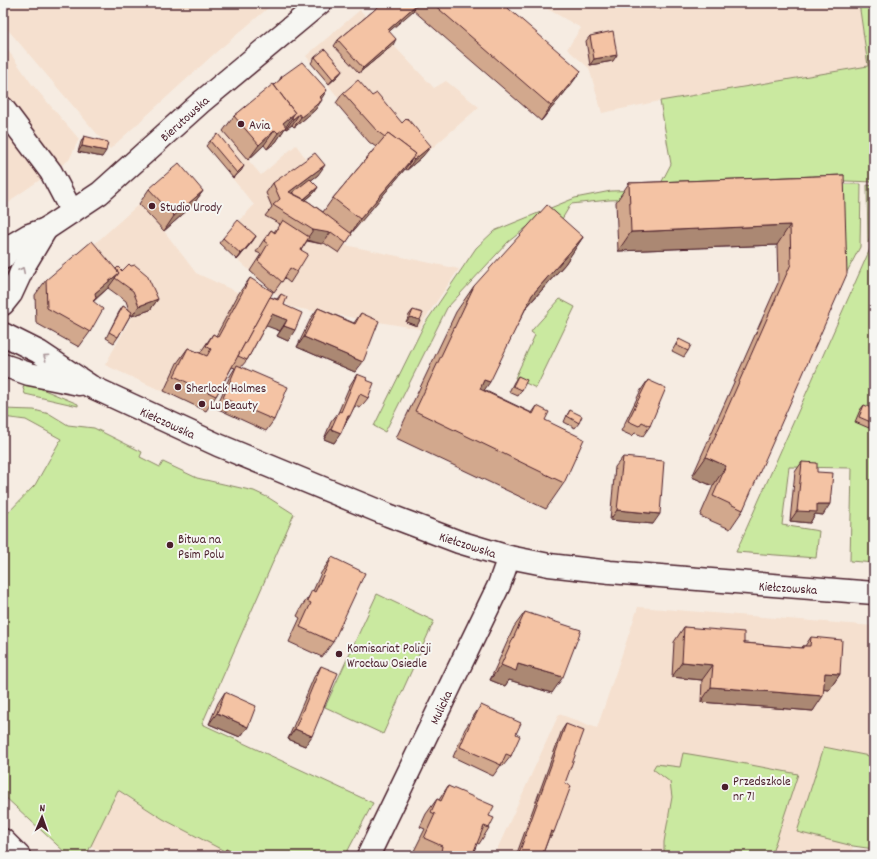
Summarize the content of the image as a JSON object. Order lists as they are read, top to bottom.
{
  "streets": {
    "street": ["Bierutowska", "Kiełczowska", "Mulicka"]
  },
  "crossings": [
    ["Kiełczowska", "Mulicka"]
  ],
  "places": [
    "Avia",
    "Studio Urody",
    "Sherlock Holmes",
    "Lu Beauty",
    "Bitwa na Psim Polu",
    "Komisariat Policji Wrocław Osiedle",
    "Przedszkole nr 71"
  ],
  "north": "top"
}
